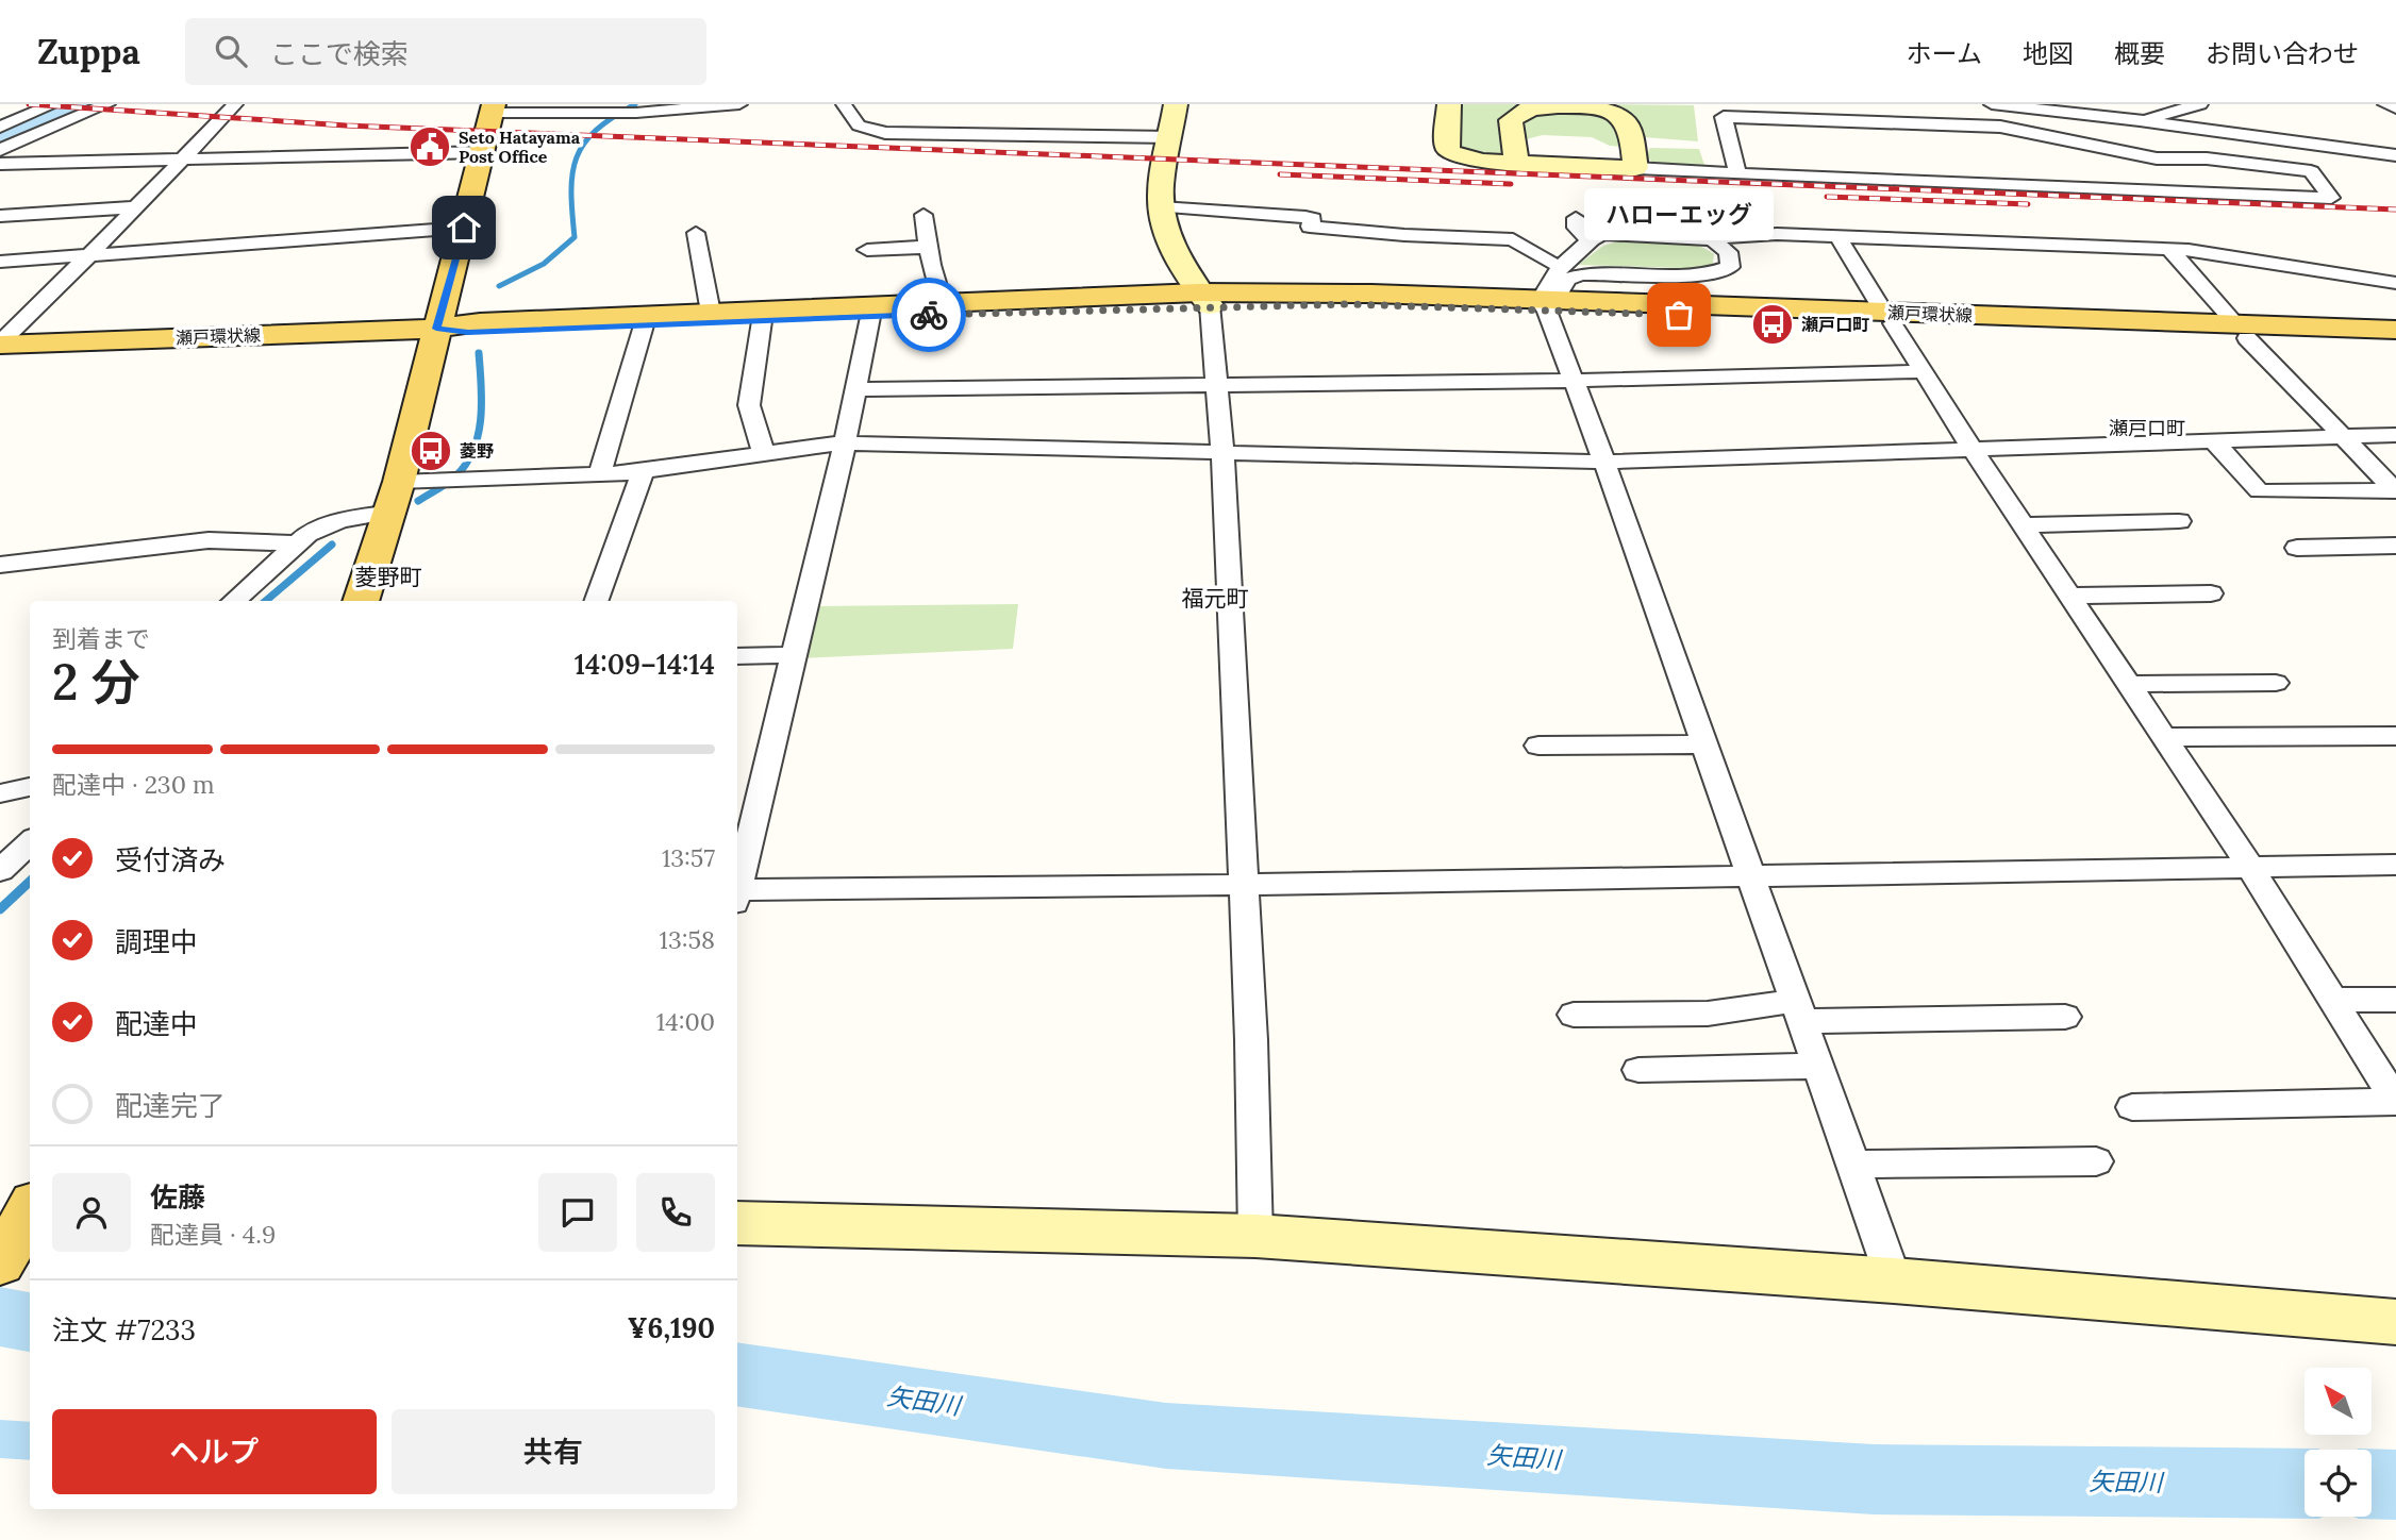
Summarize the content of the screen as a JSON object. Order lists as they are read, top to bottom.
{
  "streets": {
    "main road": ["瀬戸環状線"]
  },
  "districts": ["瀬戸口町", "菱野町", "福元町"],
  "water": ["矢田川"],
  "places": {
    "public building": ["Seto Hatayama Post Office"],
    "other": ["ハローエッグ"],
    "bus stop": ["瀬戸口町", "菱野"]
  },
  "north": "top left",
  "page": {
    "header": "Zuppa",
    "search": "ここで検索",
    "nav": [
      "ホーム",
      "地図",
      "概要",
      "お問い合わせ"
    ],
    "bubble": "ハローエッグ",
    "heading": ["2 分", "到着まで", "14:09–14:14"],
    "panel": [
      "佐藤",
      "配達員 · 4.9",
      "注文 #7233",
      "¥6,190"
    ],
    "bar": "配達中 · 230 m",
    "list": [
      ["受付済み", "13:57"],
      ["調理中", "13:58"],
      ["配達中", "14:00"],
      "配達完了"
    ],
    "buttons": ["ヘルプ", "共有"]
  }
}
